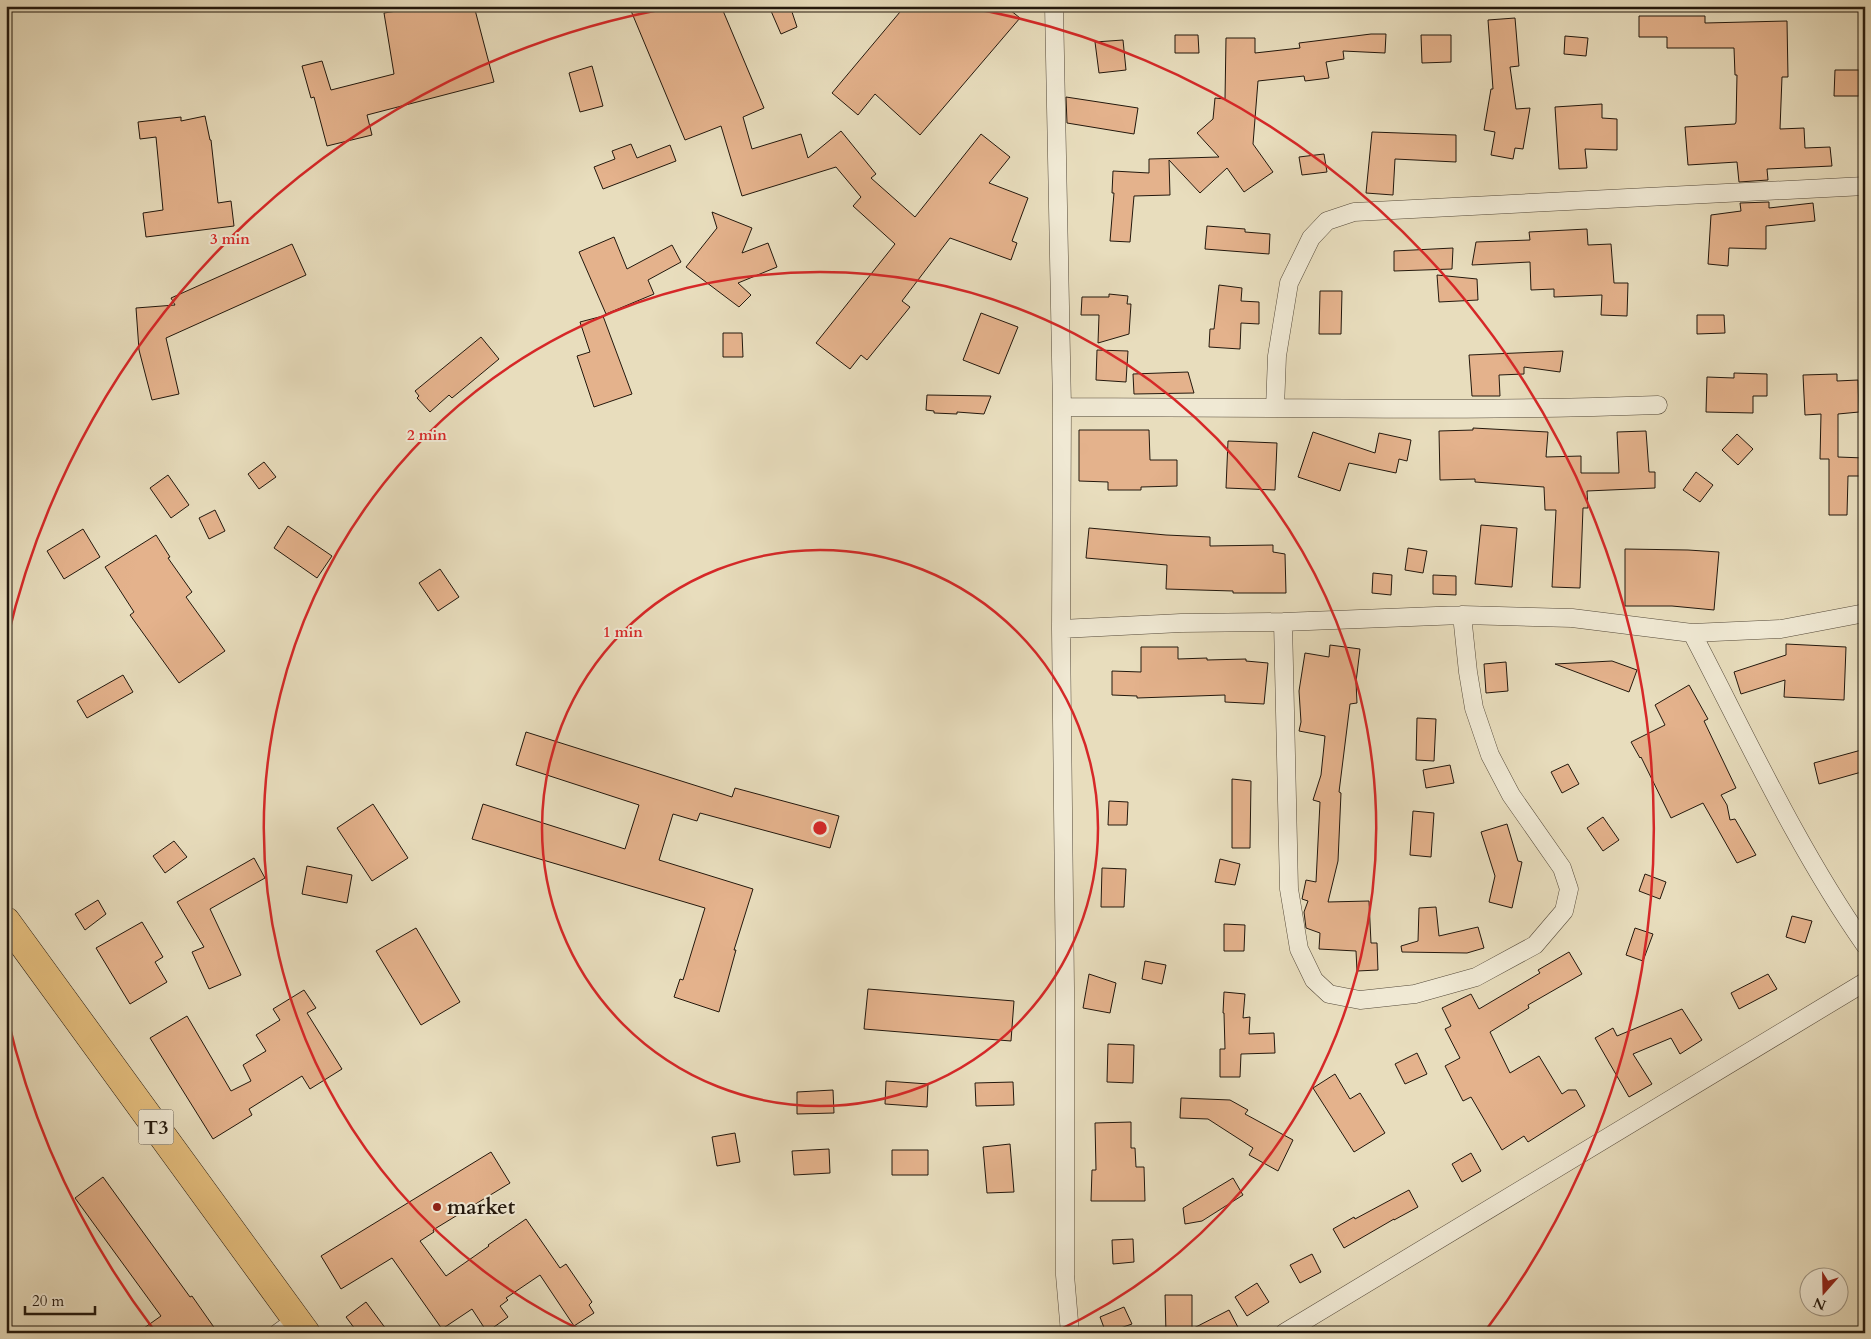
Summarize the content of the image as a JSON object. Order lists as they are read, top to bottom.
{
  "streets": {
    "highway": ["T3"]
  },
  "places": ["market"],
  "scale_bar": "20 m",
  "north": "bottom",
  "rings": ["3 min", "2 min", "1 min"]
}
